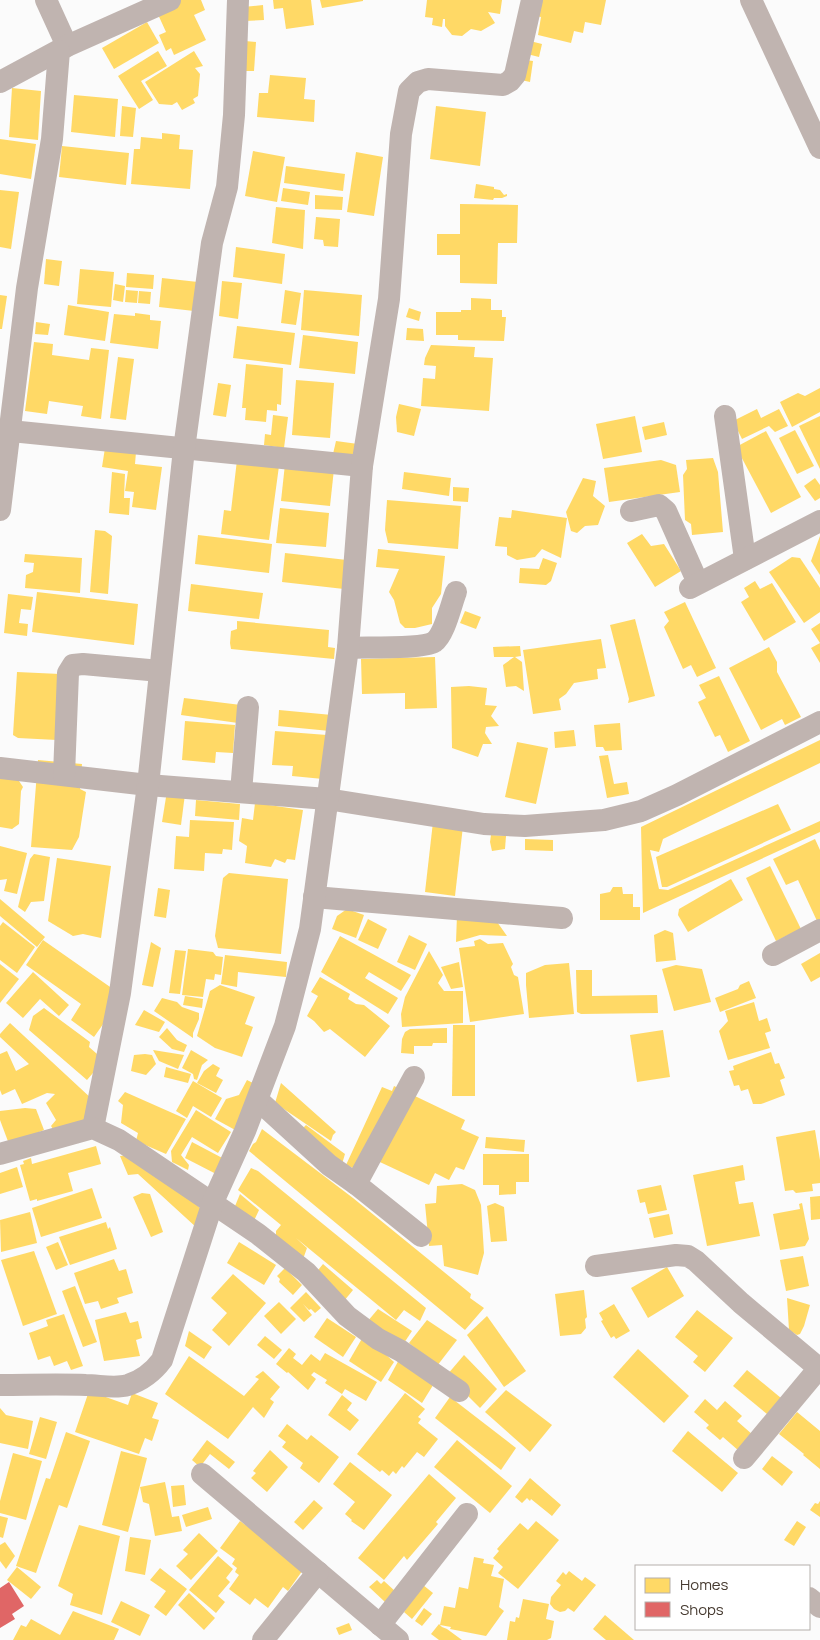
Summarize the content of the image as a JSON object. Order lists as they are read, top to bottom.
{
  "legend": ["Homes", "Shops"]
}
